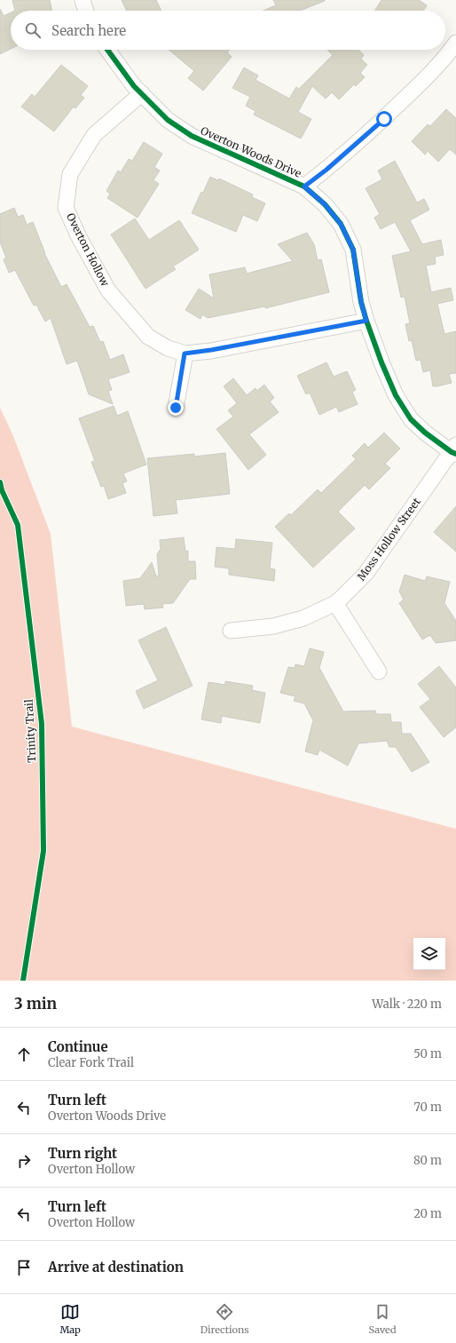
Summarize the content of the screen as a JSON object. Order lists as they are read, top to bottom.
{
  "streets": {
    "street": ["Overton Woods Drive", "Overton Hollow", "Moss Hollow Street"],
    "cycle path": ["Trinity Trail"]
  },
  "crossings": [
    ["Overton Woods Drive", "Overton Hollow"],
    ["Overton Woods Drive", "Moss Hollow Street"]
  ],
  "page": {
    "search": "Search here",
    "heading": ["3 min", "Walk · 220 m"],
    "list": [
      ["Continue", "Clear Fork Trail", "50 m"],
      ["Turn left", "Overton Woods Drive", "70 m"],
      ["Turn right", "Overton Hollow", "80 m"],
      ["Turn left", "Overton Hollow", "20 m"],
      "Arrive at destination"
    ],
    "nav": ["Map", "Directions", "Saved"]
  }
}
